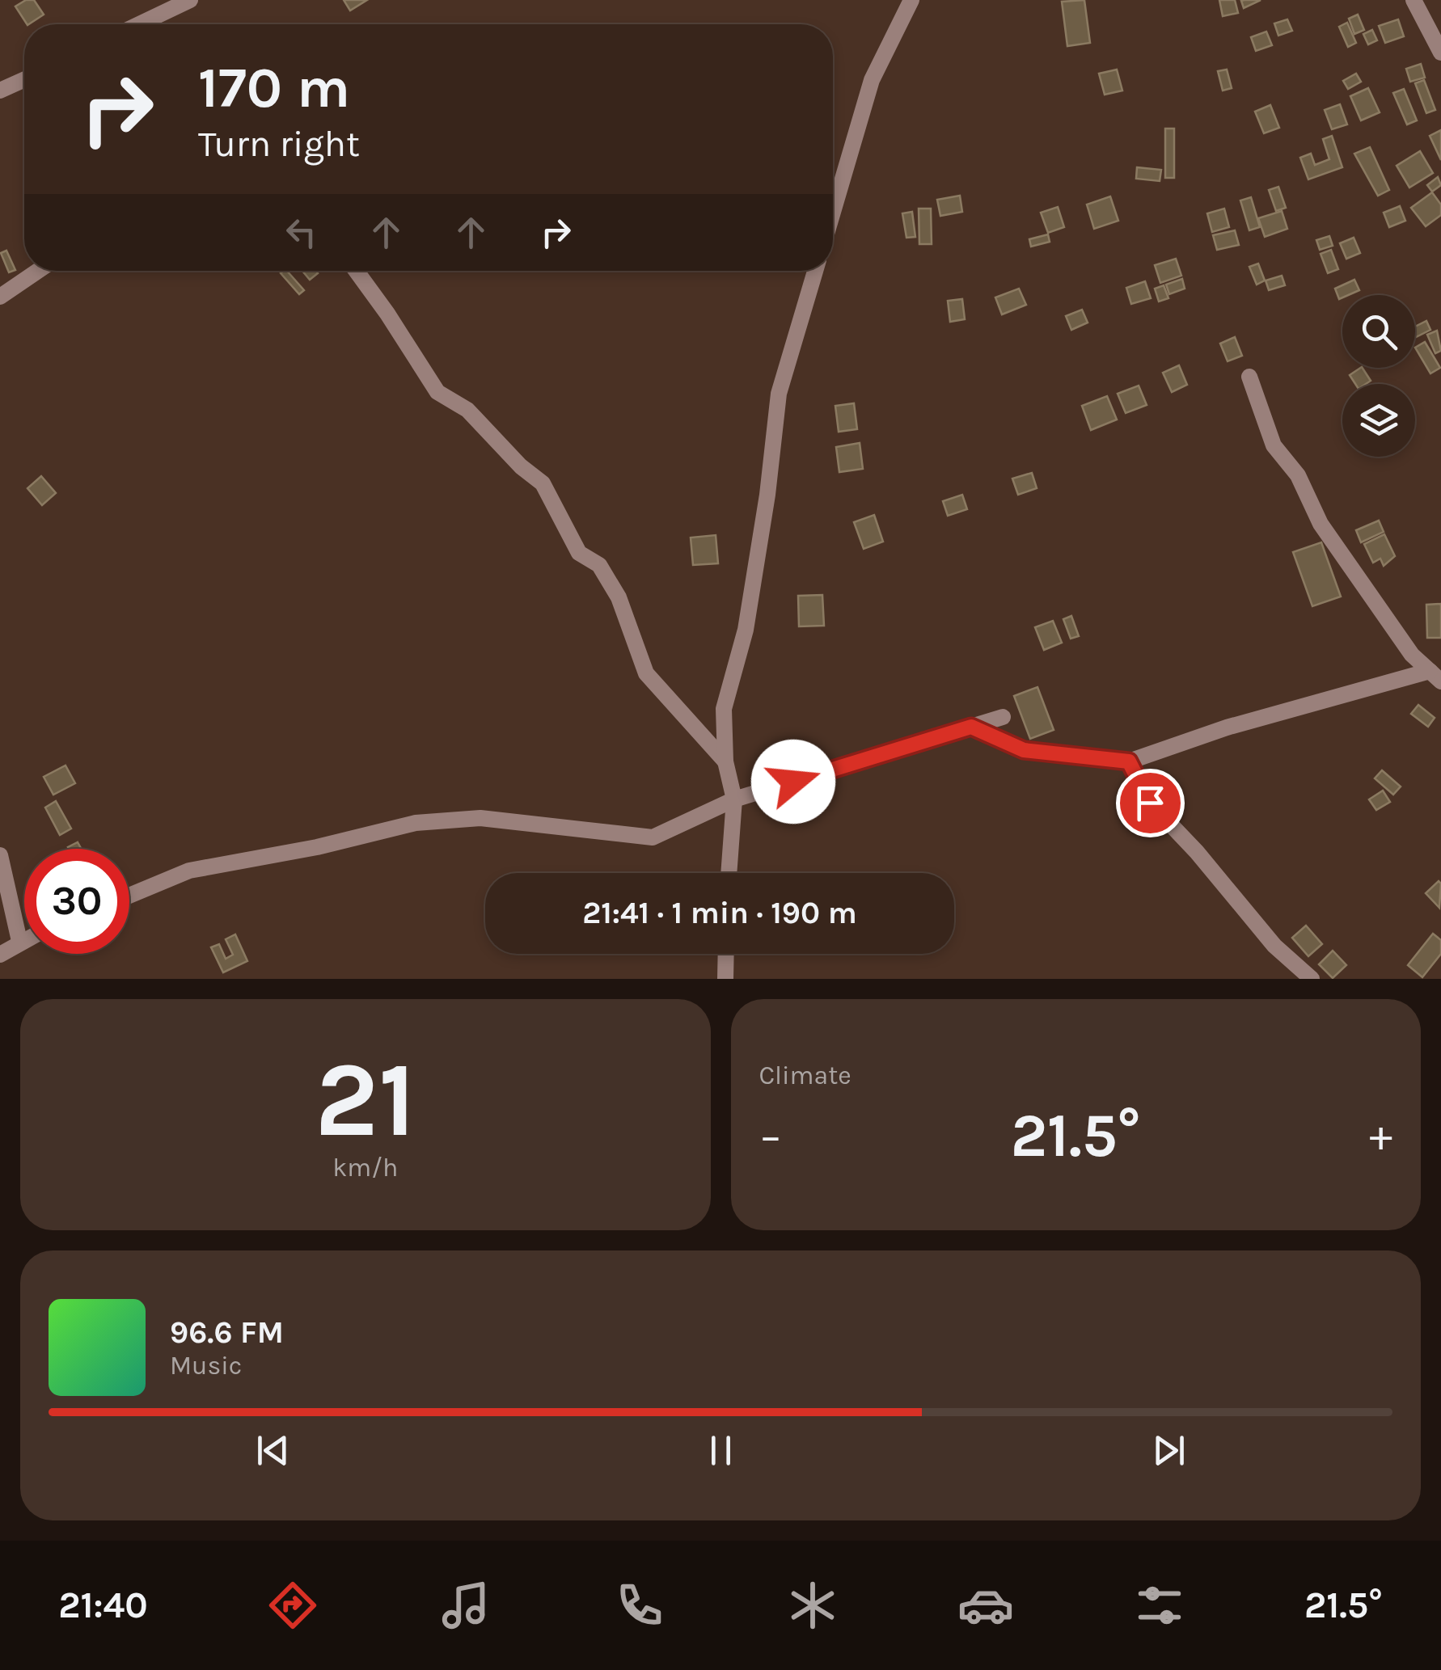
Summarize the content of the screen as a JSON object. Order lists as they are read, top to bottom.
{
  "page": {
    "turn": ["170 m", "Turn right"],
    "limit": "30",
    "trip": "21:41 · 1 min · 190 m",
    "tile": [
      ["21", "km/h"],
      "Climate"
    ],
    "heat": ["−", "21.5°", "+"],
    "song": ["96.6 FM", "Music"],
    "tabs": ["21:40", "21.5°"]
  }
}
